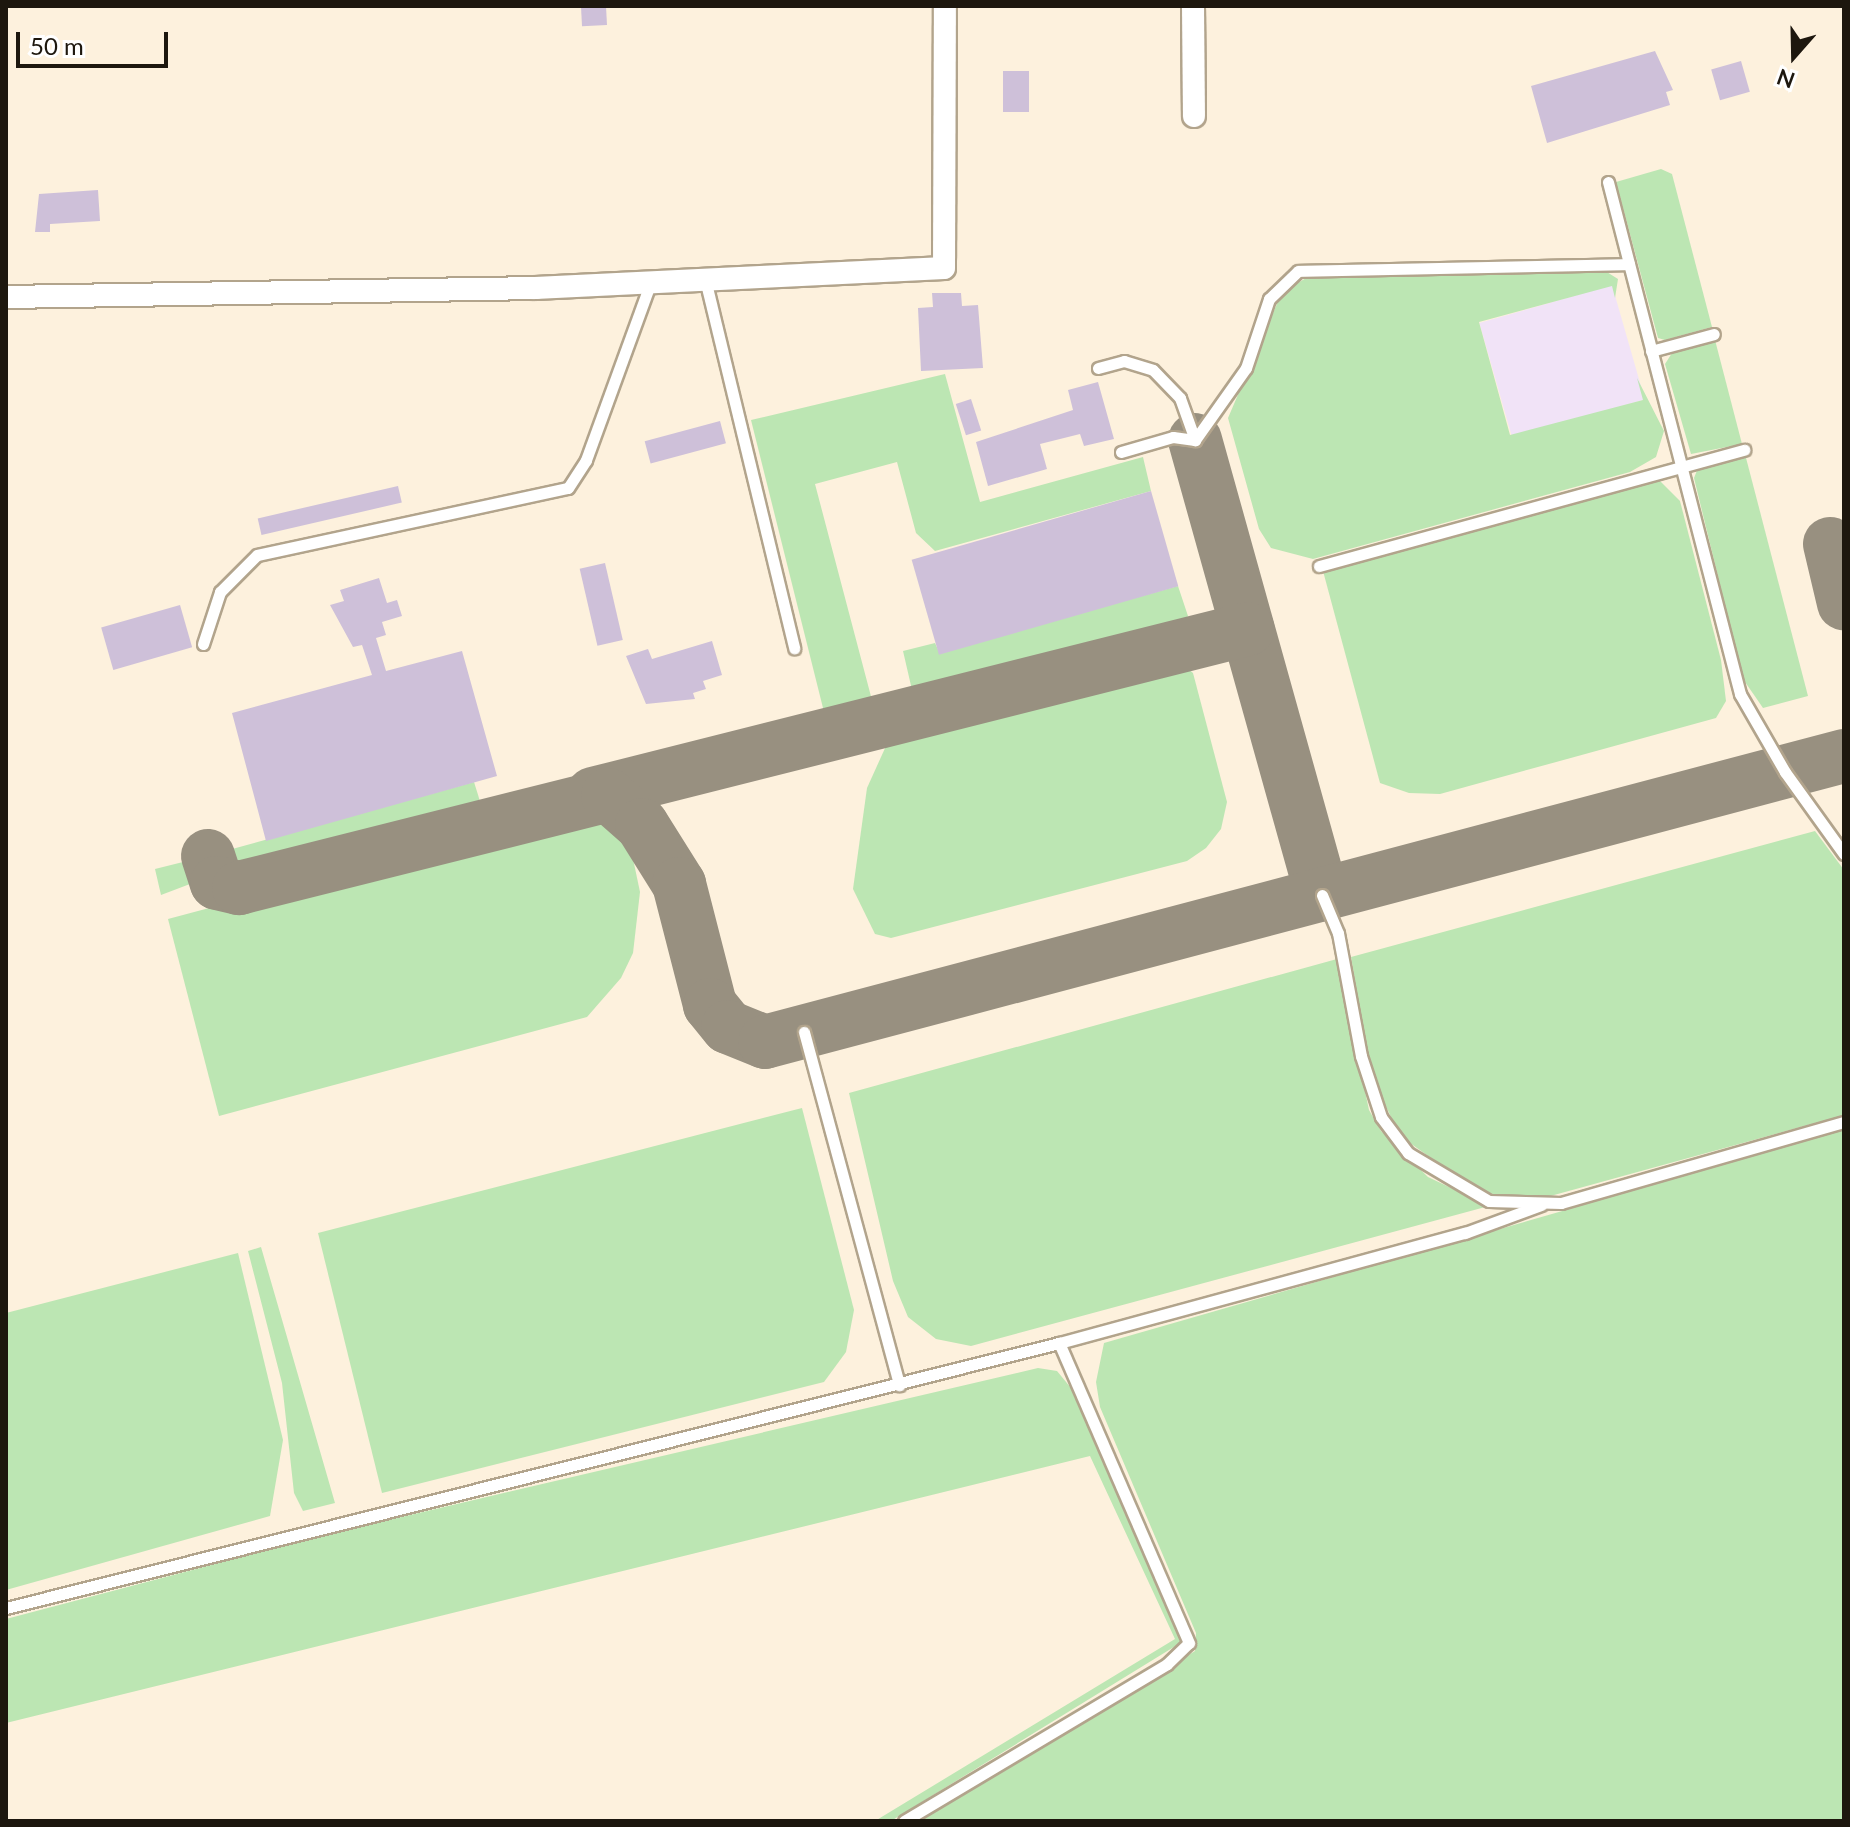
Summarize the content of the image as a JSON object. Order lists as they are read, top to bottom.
{
  "scale_bar": "50 m",
  "north": "bottom"
}
